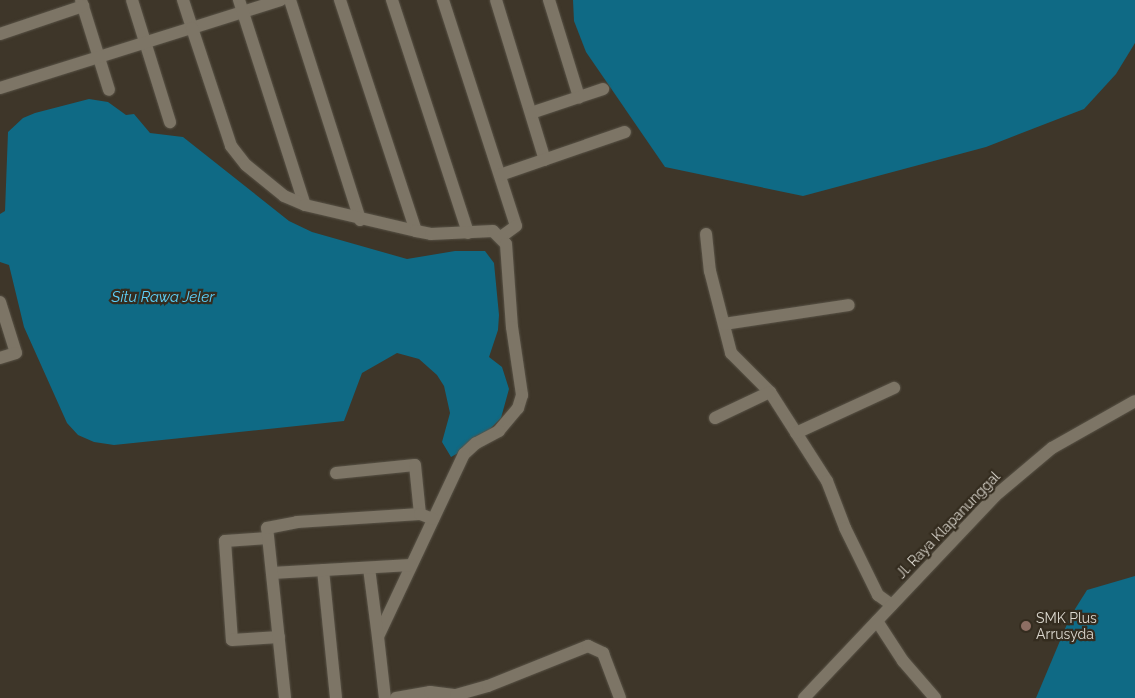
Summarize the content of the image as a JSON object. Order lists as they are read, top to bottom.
{
  "streets": {
    "street": ["Jl. Raya Klapanunggal"]
  },
  "water": ["Situ Rawa Jeler"],
  "places": ["SMK Plus Arrusyda"]
}
